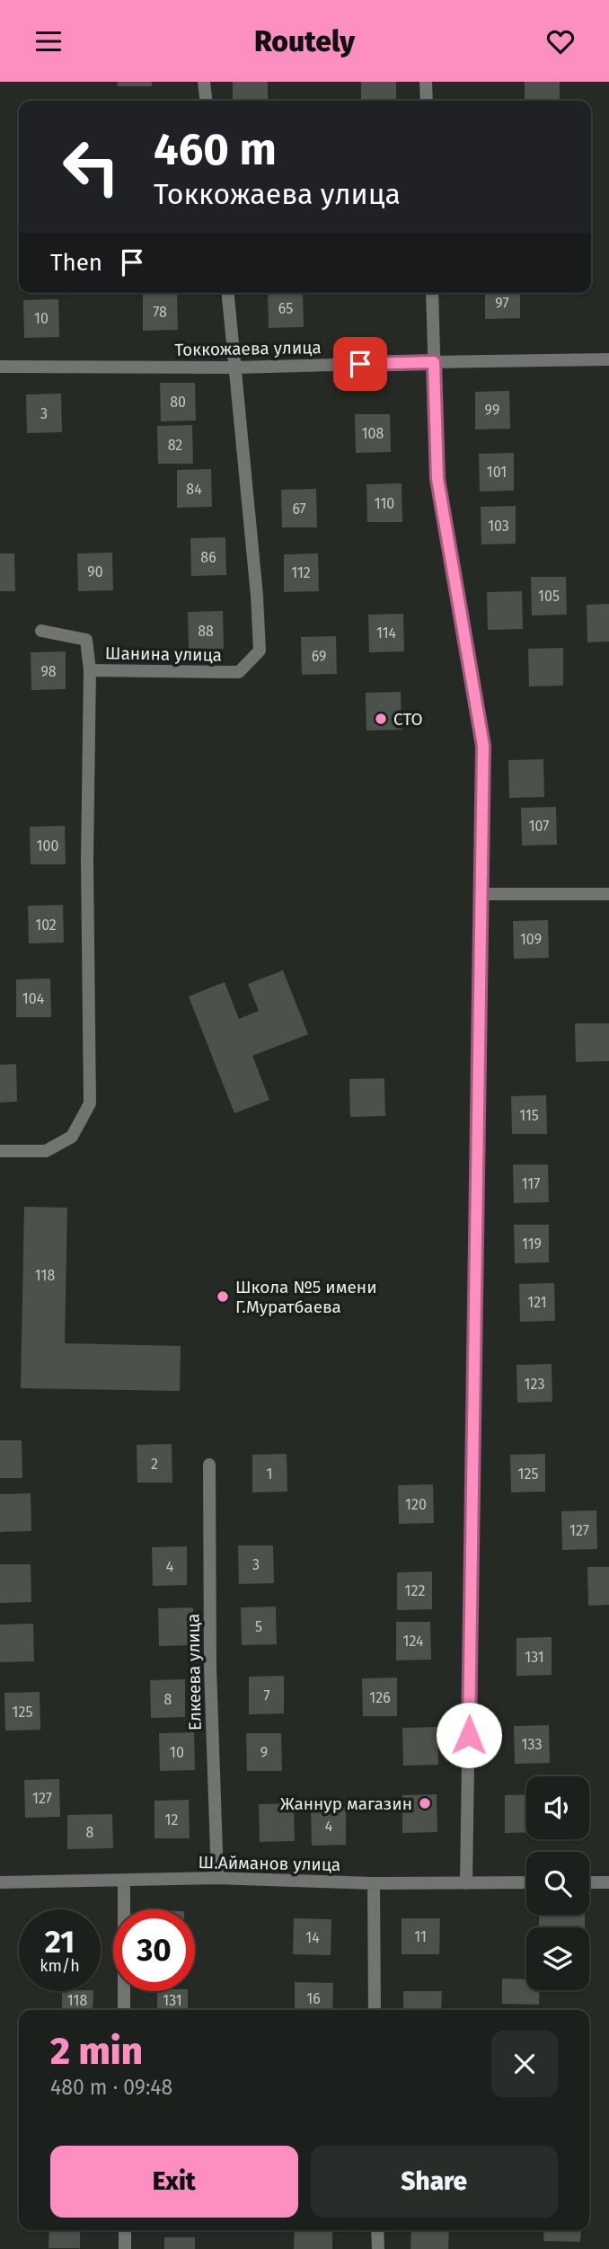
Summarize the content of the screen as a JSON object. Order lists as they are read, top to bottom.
{
  "streets": {
    "street": [
      "Токкожаева улица",
      "Шанина улица",
      "Елкеева улица",
      "Ш.Айманов улица"
    ]
  },
  "crossings": [
    ["Токкожаева улица", "Шанина улица"],
    ["Елкеева улица", "Ш.Айманов улица"]
  ],
  "places": ["СТО", "Школа №5 имени Г.Муратбаева", "Жаннур магазин"],
  "house_numbers": [
    "97",
    "65",
    "78",
    "10",
    "80",
    "99",
    "3",
    "108",
    "82",
    "101",
    "84",
    "110",
    "67",
    "103",
    "86",
    "90",
    "112",
    "105",
    "88",
    "114",
    "69",
    "98",
    "107",
    "100",
    "102",
    "109",
    "104",
    "115",
    "117",
    "119",
    "118",
    "121",
    "123",
    "2",
    "1",
    "125",
    "120",
    "127",
    "3",
    "4",
    "122",
    "5",
    "124",
    "131",
    "7",
    "126",
    "8",
    "125",
    "133",
    "10",
    "9",
    "127",
    "12",
    "4",
    "8",
    "11",
    "14",
    "16",
    "118",
    "131"
  ],
  "page": {
    "header": "Routely",
    "turn": ["460 m", "Токкожаева улица"],
    "then": "Then",
    "speed": "21 km/h",
    "limit": "30",
    "heading": ["2 min", "480 m · 09:48"],
    "buttons": ["Exit", "Share"]
  }
}
